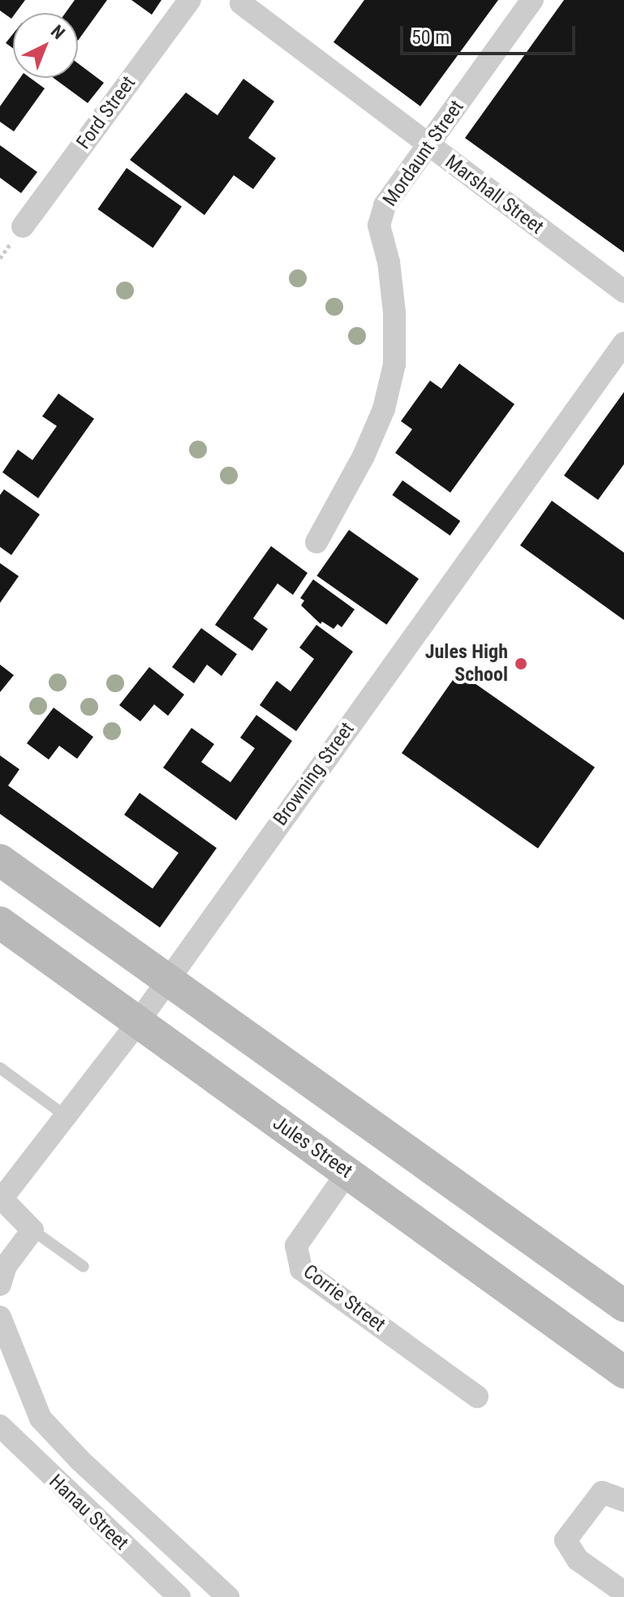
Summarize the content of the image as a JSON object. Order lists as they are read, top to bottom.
{
  "streets": {
    "main road": ["Jules Street"],
    "street": [
      "Ford Street",
      "Mordaunt Street",
      "Marshall Street",
      "Browning Street",
      "Corrie Street",
      "Hanau Street"
    ]
  },
  "crossings": [
    ["Mordaunt Street", "Marshall Street"],
    ["Browning Street", "Jules Street"],
    ["Jules Street", "Corrie Street"]
  ],
  "places": ["Jules High School"],
  "scale_bar": "50 m",
  "north": "top right"
}
